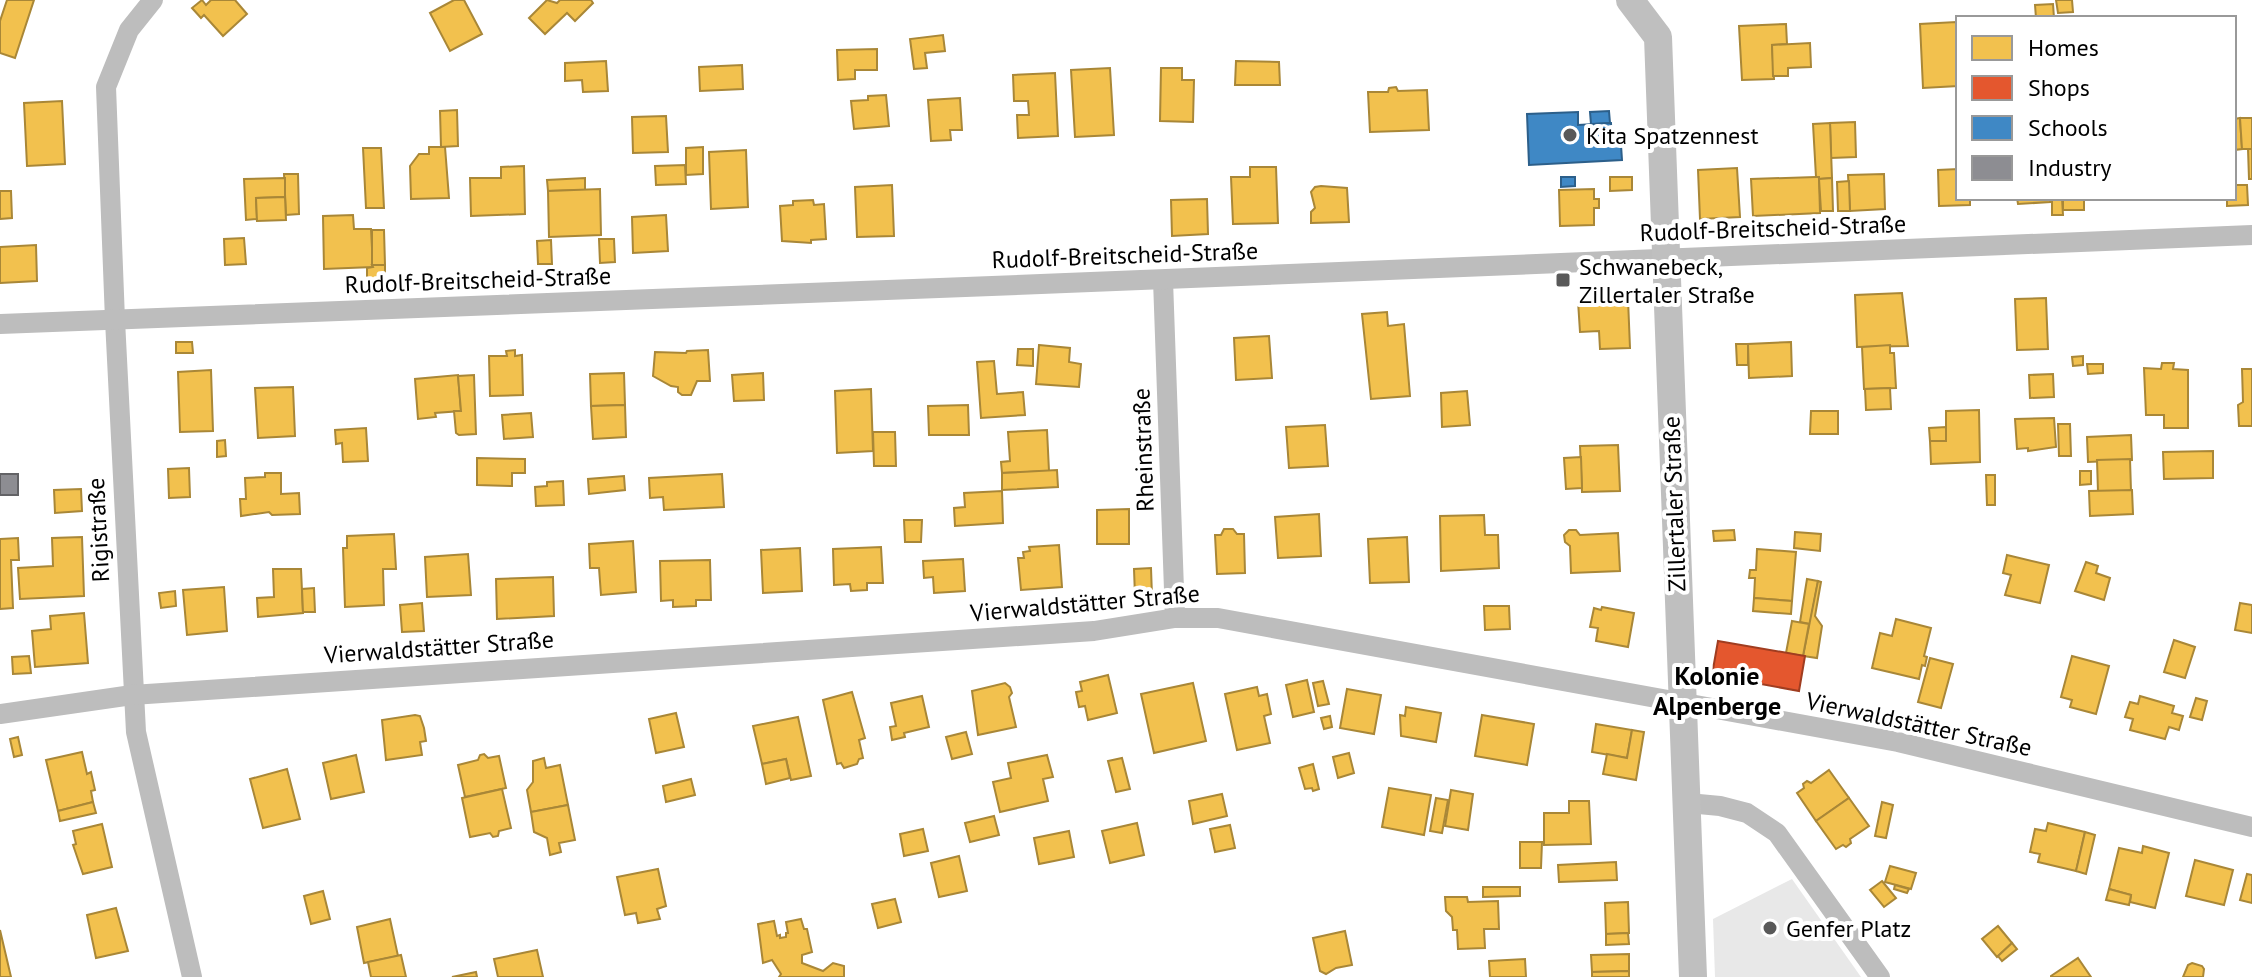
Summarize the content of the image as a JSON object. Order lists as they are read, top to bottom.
{
  "streets": {
    "street": [
      "Rudolf-Breitscheid-Straße",
      "Rheinstraße",
      "Zillertaler Straße",
      "Rigistraße",
      "Vierwaldstätter Straße"
    ]
  },
  "crossings": [
    ["Rudolf-Breitscheid-Straße", "Rheinstraße"],
    ["Rudolf-Breitscheid-Straße", "Zillertaler Straße"],
    ["Rudolf-Breitscheid-Straße", "Rigistraße"],
    ["Rheinstraße", "Vierwaldstätter Straße"],
    ["Zillertaler Straße", "Vierwaldstätter Straße"],
    ["Rigistraße", "Vierwaldstätter Straße"]
  ],
  "districts": ["Kolonie Alpenberge"],
  "places": {
    "other": ["Kita Spatzennest", "Genfer Platz"],
    "transit": ["Schwanebeck, Zillertaler Straße"]
  },
  "legend": [
    "Homes",
    "Shops",
    "Schools",
    "Industry"
  ]
}
